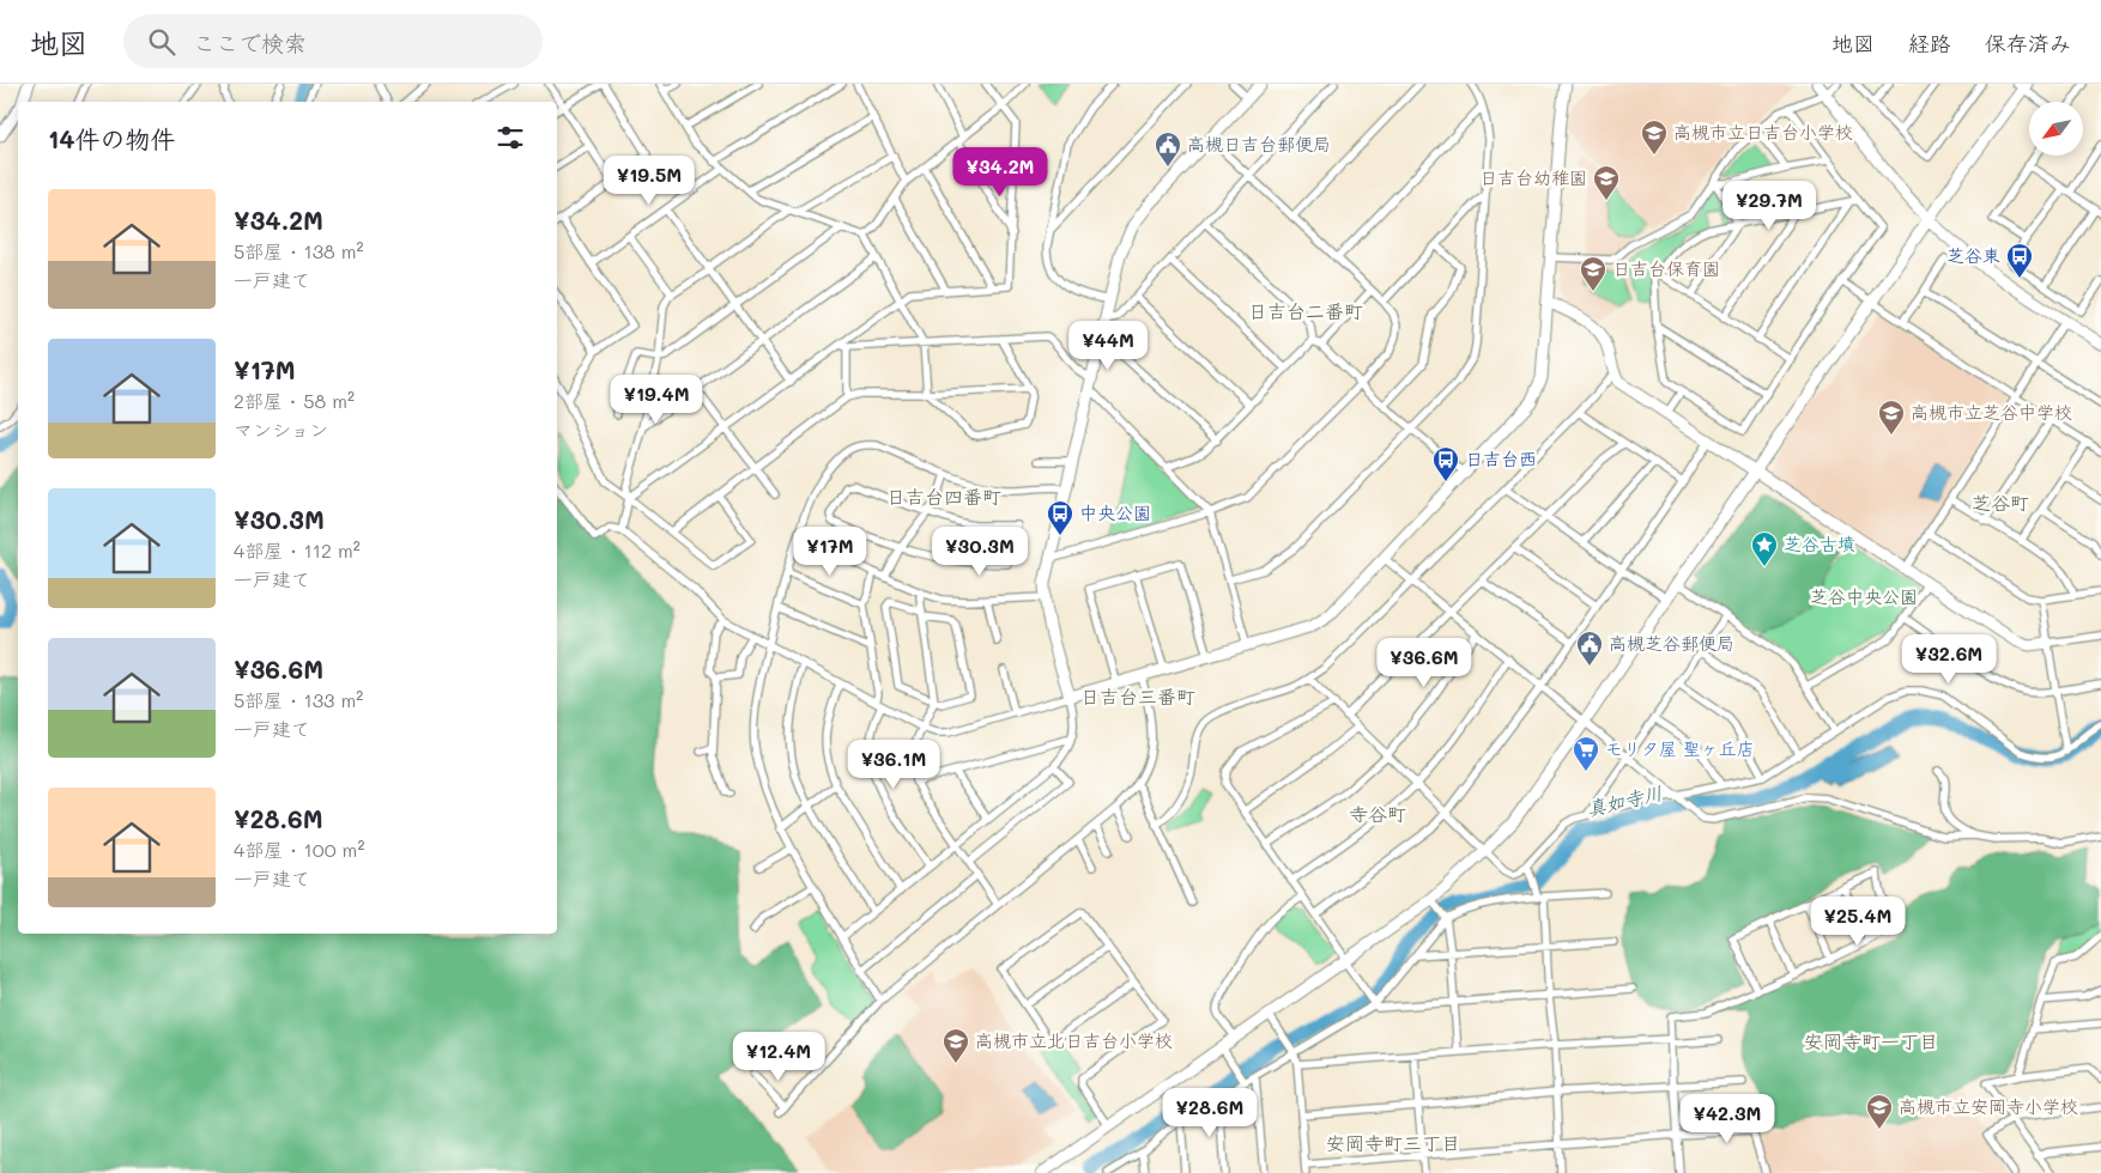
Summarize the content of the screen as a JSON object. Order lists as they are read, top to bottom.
{
  "districts": [
    "日吉台二番町",
    "日吉台四番町",
    "芝谷町",
    "日吉台三番町",
    "寺谷町",
    "安岡寺町一丁目",
    "安岡寺町三丁目"
  ],
  "water": ["真如寺川"],
  "parks": ["芝谷中央公園"],
  "places": {
    "school or university": [
      "高槻市立日吉台小学校",
      "日吉台幼稚園",
      "日吉台保育園",
      "高槻市立芝谷中学校",
      "高槻市立北日吉台小学校",
      "高槻市立安岡寺小学校"
    ],
    "public building": ["高槻日吉台郵便局", "高槻芝谷郵便局"],
    "bus stop": ["芝谷東", "日吉台西", "中央公園"],
    "place": ["芝谷古墳"],
    "supermarket": ["モリタ屋 聖ヶ丘店"]
  },
  "north": "bottom left",
  "page": {
    "header": "地図",
    "search": "ここで検索",
    "nav": ["地図", "経路", "保存済み"],
    "heading": "14件の物件",
    "price": [
      "¥34.2M",
      "¥19.5M",
      "¥29.7M",
      "¥44M",
      "¥19.4M",
      "¥17M",
      "¥30.3M",
      "¥32.6M",
      "¥36.6M",
      "¥36.1M",
      "¥25.4M",
      "¥12.4M",
      "¥28.6M",
      "¥42.3M"
    ],
    "list": [
      {
        "name": "¥34.2M",
        "note": "5部屋 · 138 m² · 一戸建て"
      },
      {
        "name": "¥17M",
        "note": "2部屋 · 58 m² · マンション"
      },
      {
        "name": "¥30.3M",
        "note": "4部屋 · 112 m² · 一戸建て"
      },
      {
        "name": "¥36.6M",
        "note": "5部屋 · 133 m² · 一戸建て"
      },
      {
        "name": "¥28.6M",
        "note": "4部屋 · 100 m² · 一戸建て"
      }
    ]
  }
}
